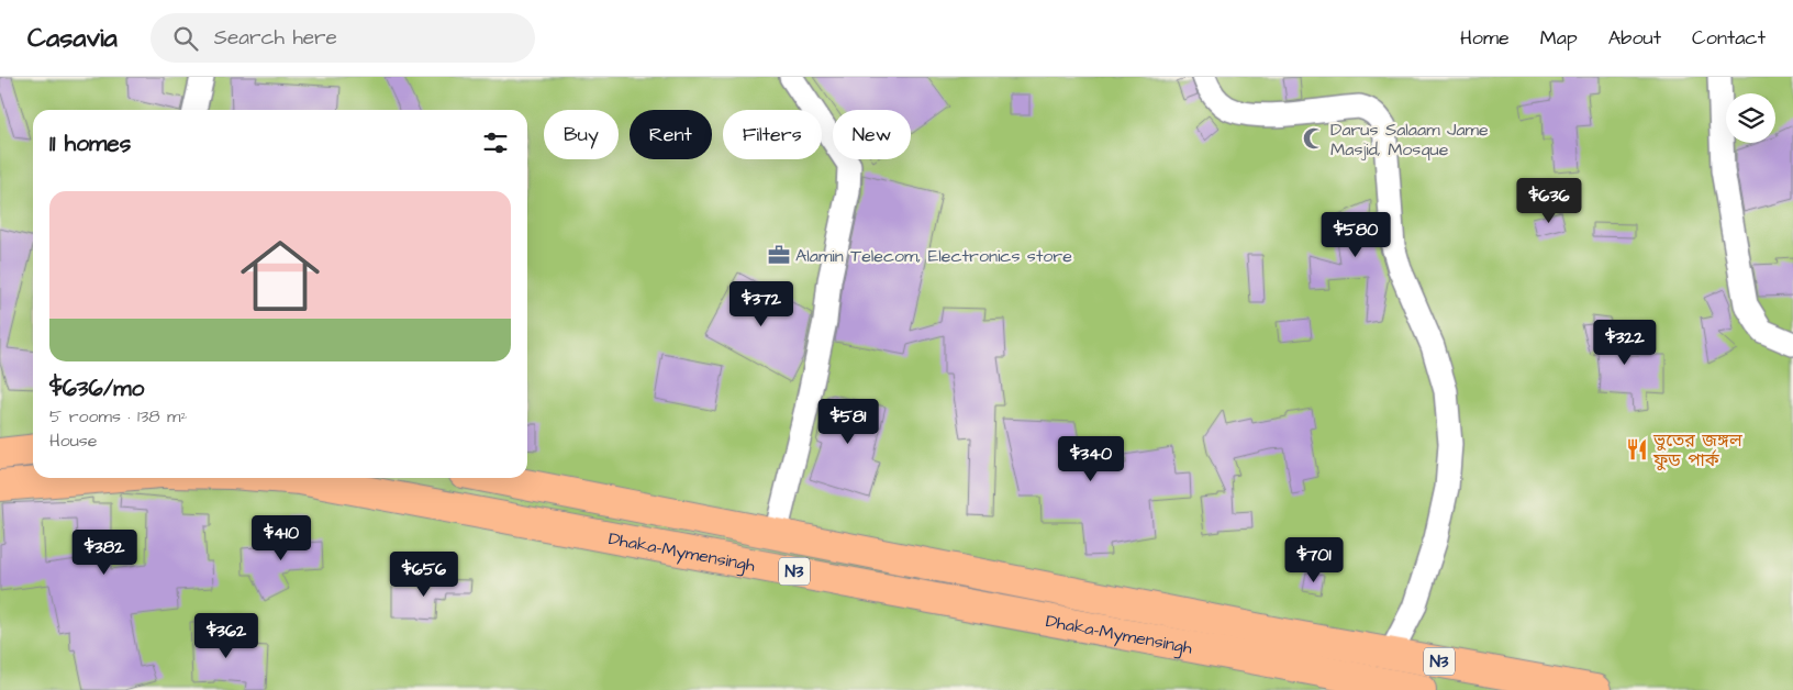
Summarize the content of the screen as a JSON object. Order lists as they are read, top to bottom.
{
  "streets": {
    "highway": ["Dhaka-Mymensingh", "N3"]
  },
  "places": {
    "mosque": ["Darus Salaam Jame Masjid, Mosque"],
    "office": ["Alamin Telecom, Electronics store"],
    "restaurant": ["ভুতের জঙ্গল ফুড পার্ক"]
  },
  "page": {
    "header": "Casavia",
    "search": "Search here",
    "nav": [
      "Home",
      "Map",
      "About",
      "Contact"
    ],
    "chip": [
      "Buy",
      "Rent",
      "Filters",
      "New"
    ],
    "heading": "11 homes",
    "list": [
      {
        "name": "$636/mo",
        "note": "5 rooms · 138 m² · House"
      }
    ],
    "price": [
      "$636",
      "$580",
      "$372",
      "$322",
      "$581",
      "$340",
      "$410",
      "$382",
      "$701",
      "$656",
      "$362"
    ]
  }
}
